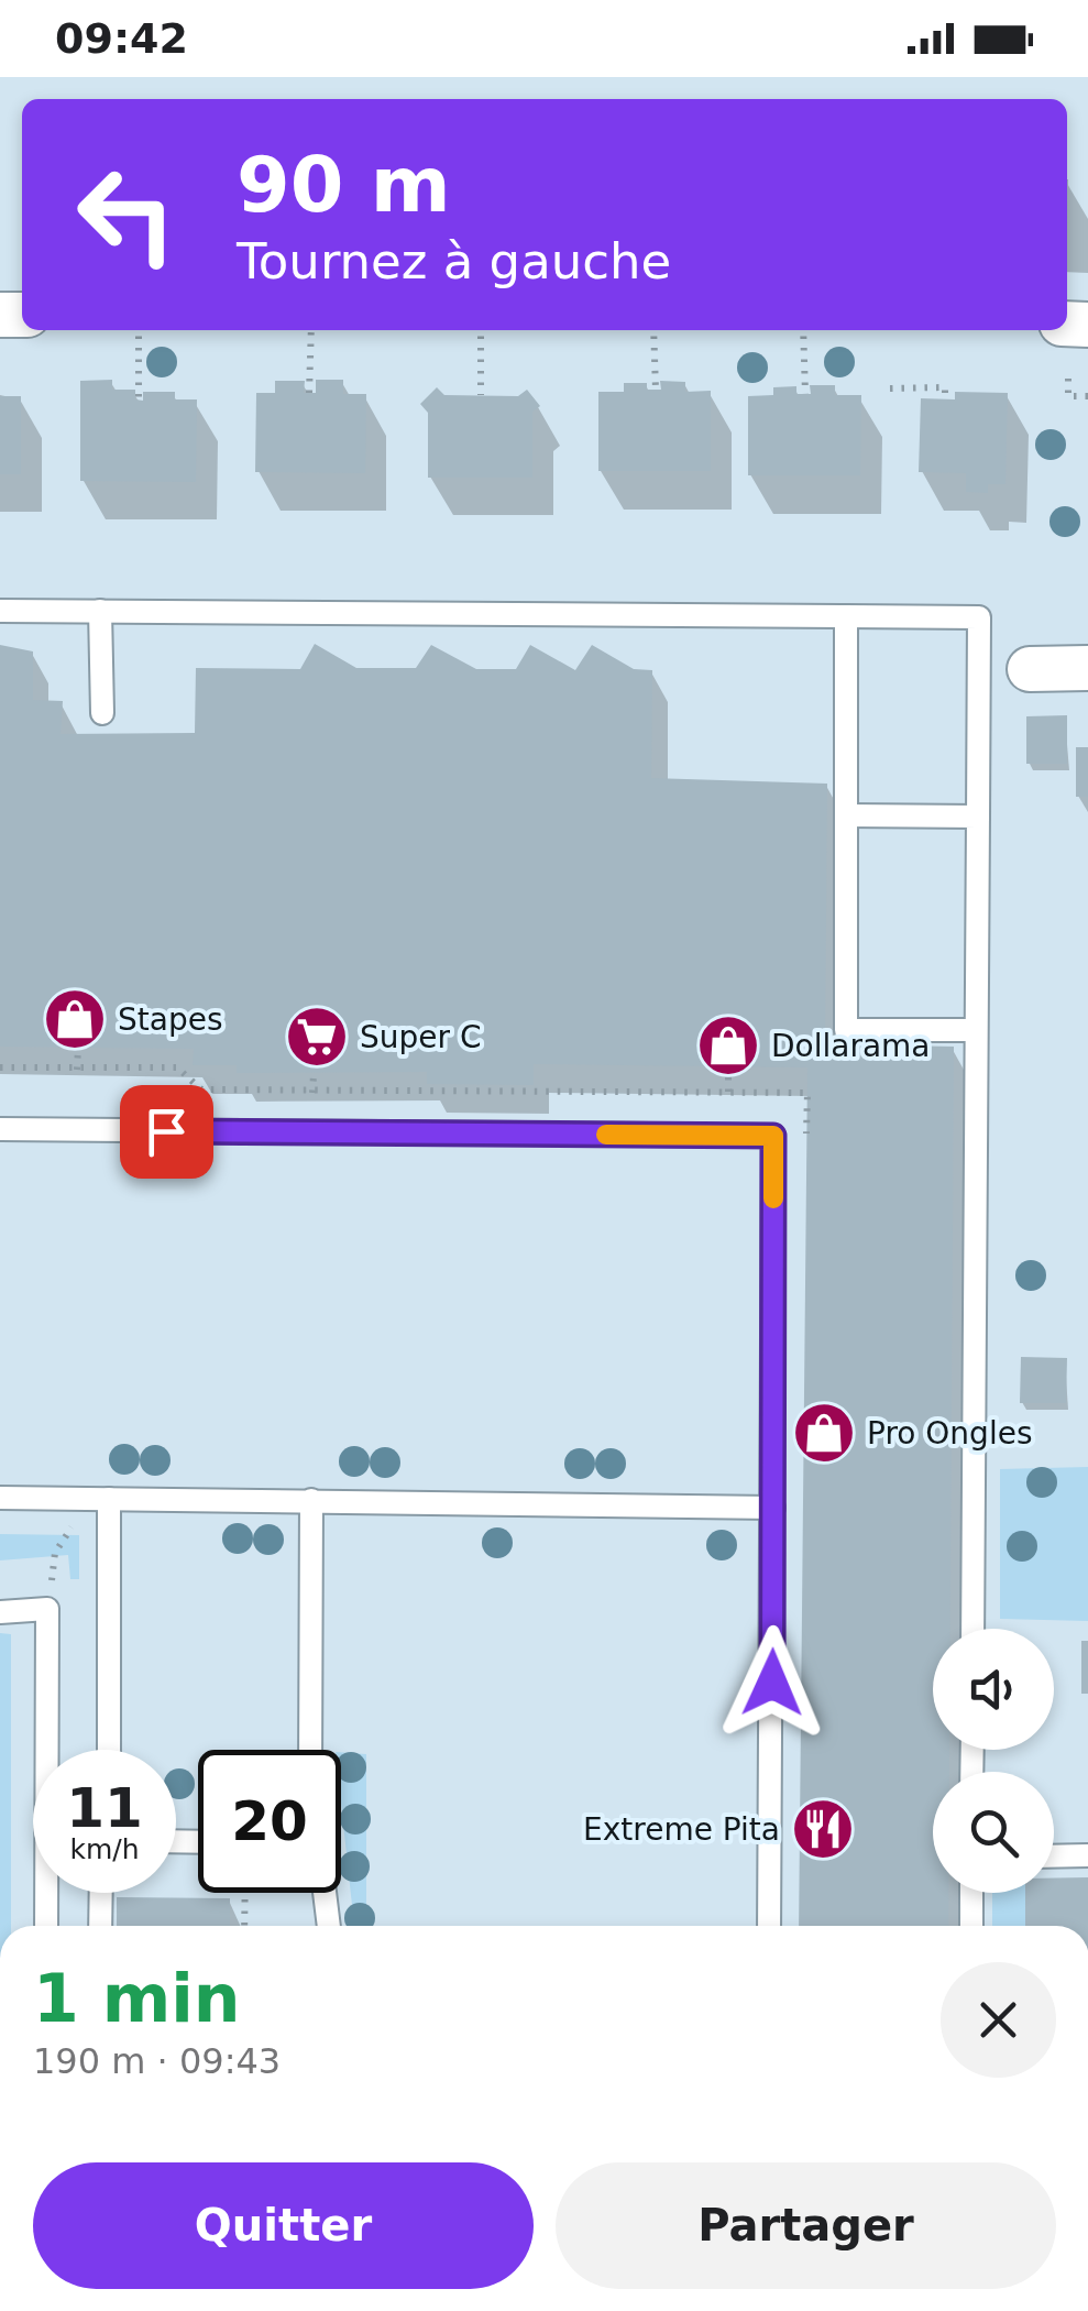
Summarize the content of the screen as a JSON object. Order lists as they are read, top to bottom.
{
  "places": {
    "shop": ["Stapes", "Dollarama", "Pro Ongles"],
    "supermarket": ["Super C"],
    "restaurant": ["Extreme Pita"]
  },
  "page": {
    "status": "09:42",
    "turn": ["90 m", "Tournez à gauche"],
    "speed": "11 km/h",
    "limit": "20",
    "heading": ["1 min", "190 m · 09:43"],
    "buttons": ["Quitter", "Partager"]
  }
}
